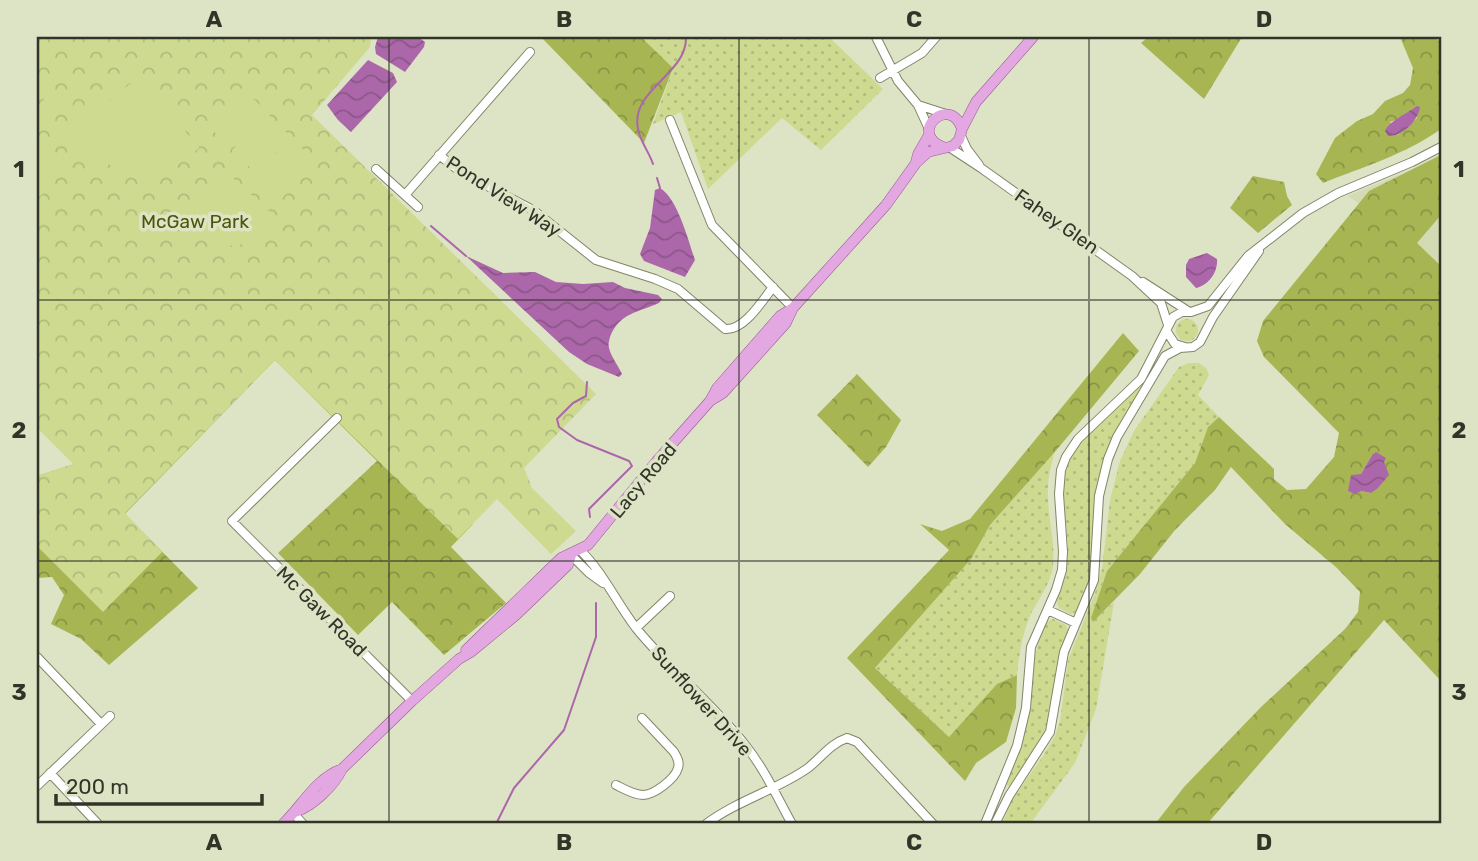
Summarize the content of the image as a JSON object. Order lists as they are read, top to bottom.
{
  "streets": {
    "main road": ["Lacy Road"],
    "street": [
      "Pond View Way",
      "Fahey Glen",
      "Mc Gaw Road",
      "Sunflower Drive"
    ]
  },
  "crossings": [
    ["Fahey Glen", "Lacy Road"],
    ["Lacy Road", "Mc Gaw Road"],
    ["Lacy Road", "Sunflower Drive"]
  ],
  "parks": ["McGaw Park"],
  "scale_bar": "200 m",
  "grid": {
    "columns": [
      "A",
      "B",
      "C",
      "D"
    ],
    "rows": ["1", "2", "3"]
  }
}
